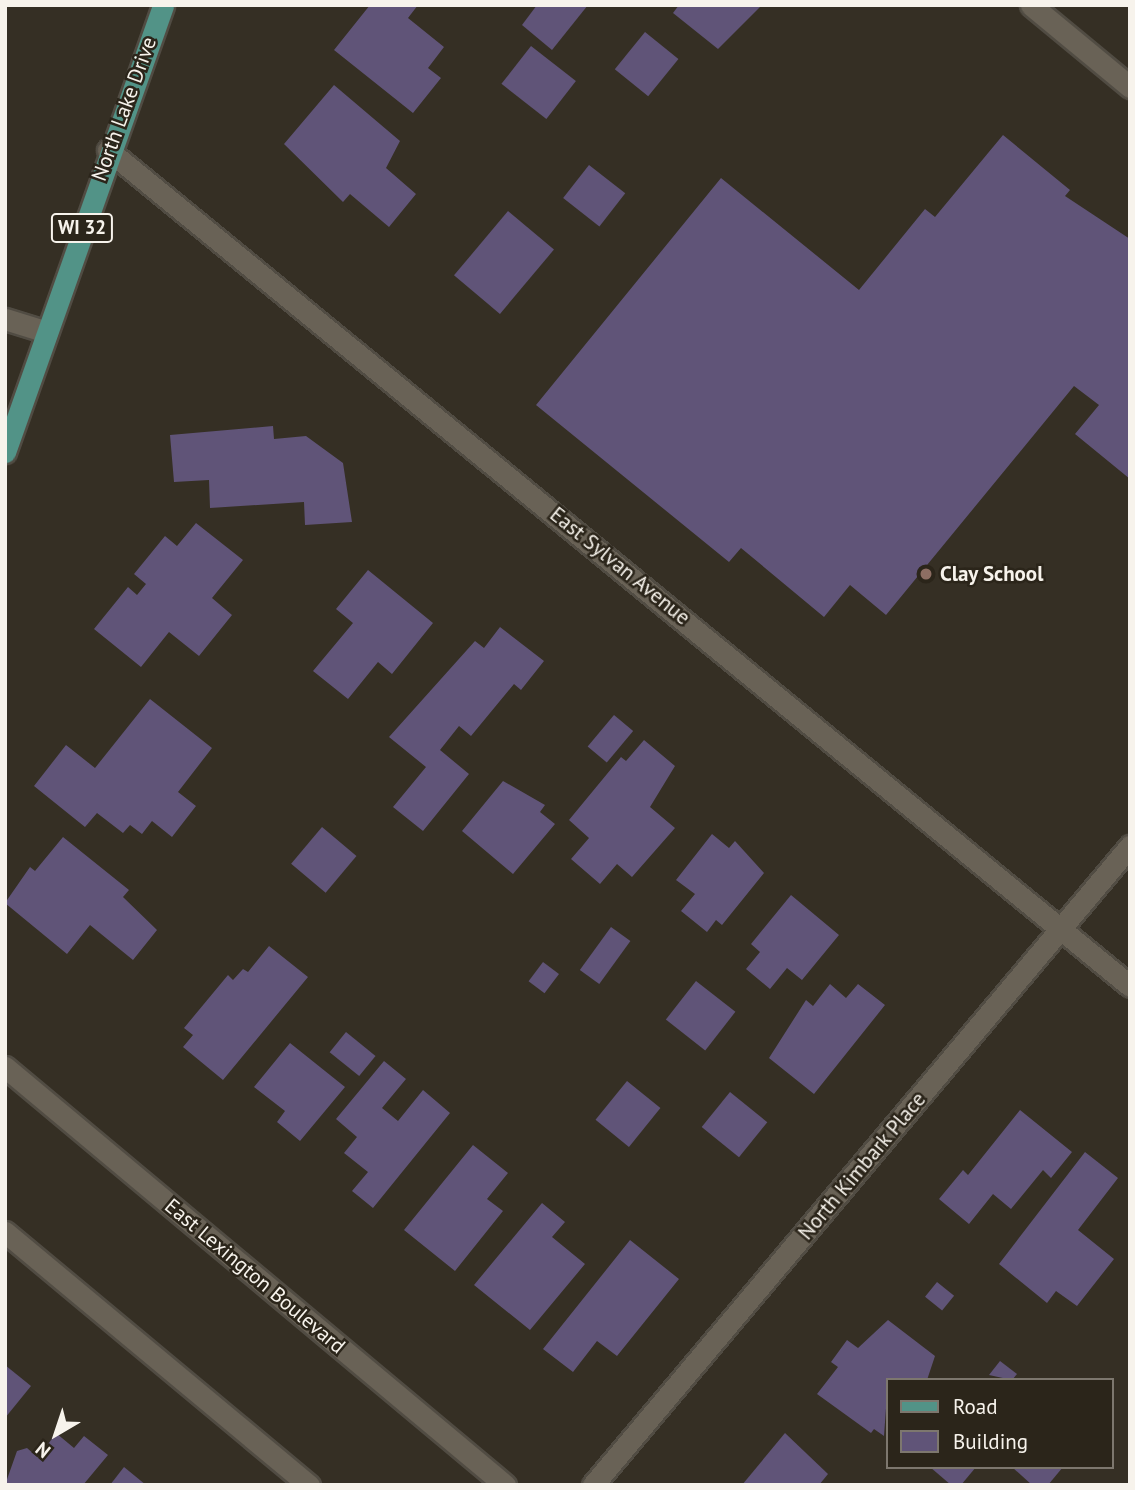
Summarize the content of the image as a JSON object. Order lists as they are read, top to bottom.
{
  "streets": {
    "main road": ["North Lake Drive", "WI 32"],
    "street": ["East Sylvan Avenue", "North Kimbark Place", "East Lexington Boulevard"]
  },
  "crossings": [
    ["North Lake Drive", "East Sylvan Avenue"],
    ["East Sylvan Avenue", "North Kimbark Place"]
  ],
  "places": ["Clay School"],
  "legend": ["Road", "Building"],
  "north": "bottom left"
}
